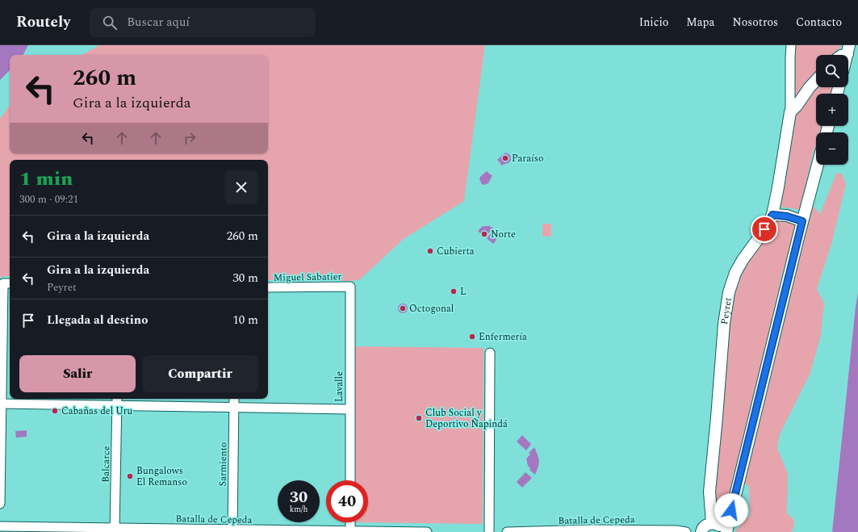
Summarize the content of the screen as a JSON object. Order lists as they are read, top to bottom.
{
  "streets": {
    "street": [
      "Miguel Sabatier",
      "Peyret",
      "Lavalle",
      "Balcarce",
      "Sarmiento",
      "Batalla de Cepeda"
    ]
  },
  "crossings": [
    ["Miguel Sabatier", "Lavalle"],
    ["Balcarce", "Batalla de Cepeda"],
    ["Sarmiento", "Batalla de Cepeda"]
  ],
  "places": [
    "Paraíso",
    "Norte",
    "Cubierta",
    "L",
    "Octogonal",
    "Enfermería",
    "Cabañas del Uru",
    "Club Social y Deportivo Ñapindá",
    "Bungalows El Remanso"
  ],
  "page": {
    "header": "Routely",
    "search": "Buscar aquí",
    "nav": [
      "Inicio",
      "Mapa",
      "Nosotros",
      "Contacto"
    ],
    "map_buttons": ["+", "−"],
    "turn": ["260 m", "Gira a la izquierda"],
    "heading": ["1 min", "300 m · 09:21"],
    "list": [
      {
        "name": "Gira a la izquierda",
        "value": "260 m"
      },
      {
        "name": "Gira a la izquierda",
        "note": "Peyret",
        "value": "30 m"
      },
      {
        "name": "Llegada al destino",
        "value": "10 m"
      }
    ],
    "buttons": ["Salir", "Compartir"],
    "speed": "30 km/h",
    "limit": "40"
  }
}
